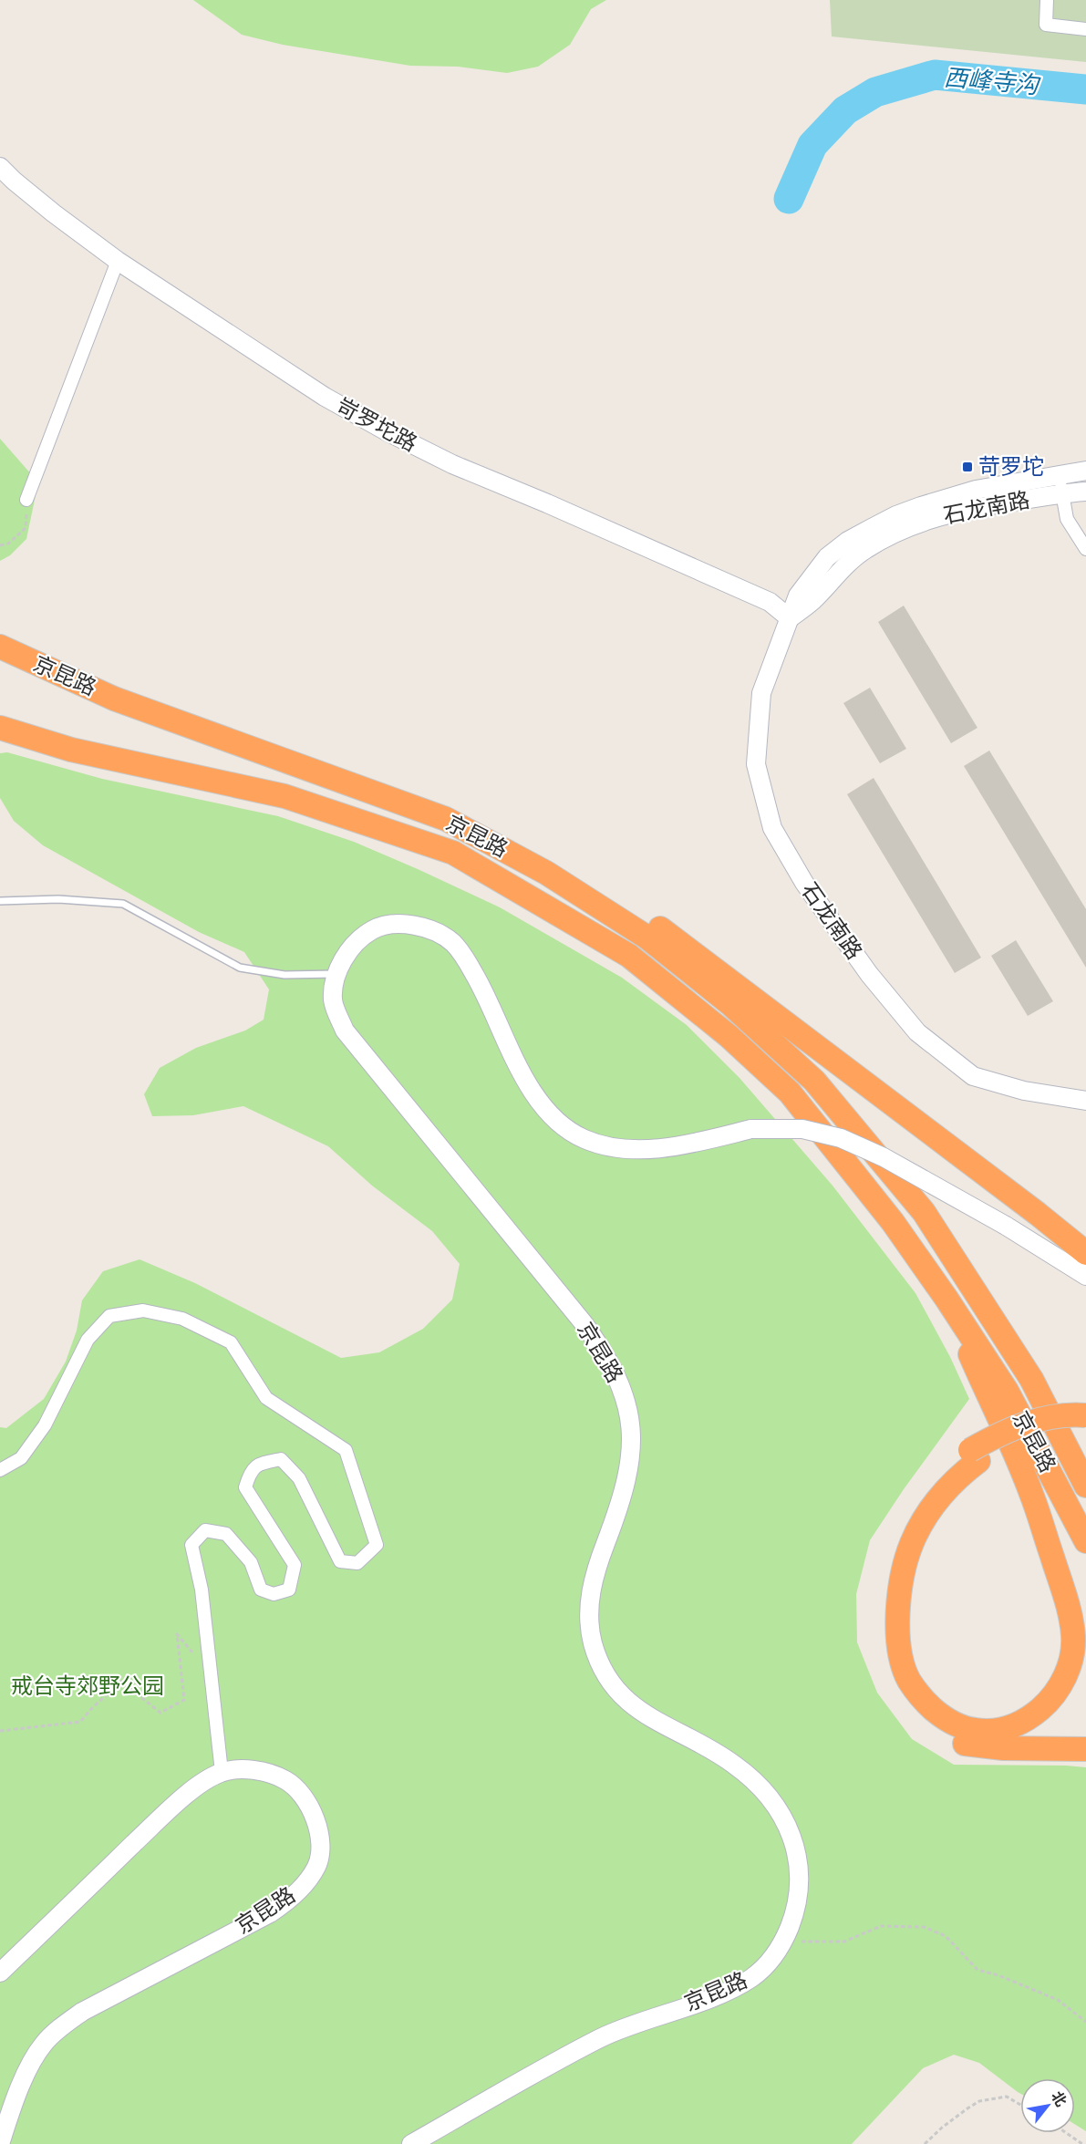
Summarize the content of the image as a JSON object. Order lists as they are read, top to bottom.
{
  "streets": {
    "highway": ["京昆路"],
    "main road": ["岢罗坨路", "石龙南路"]
  },
  "crossings": [
    ["岢罗坨路", "石龙南路"]
  ],
  "water": ["西峰寺沟"],
  "parks": ["戒台寺郊野公园"],
  "places": {
    "transit": ["苛罗坨"]
  },
  "north": "top right"
}
